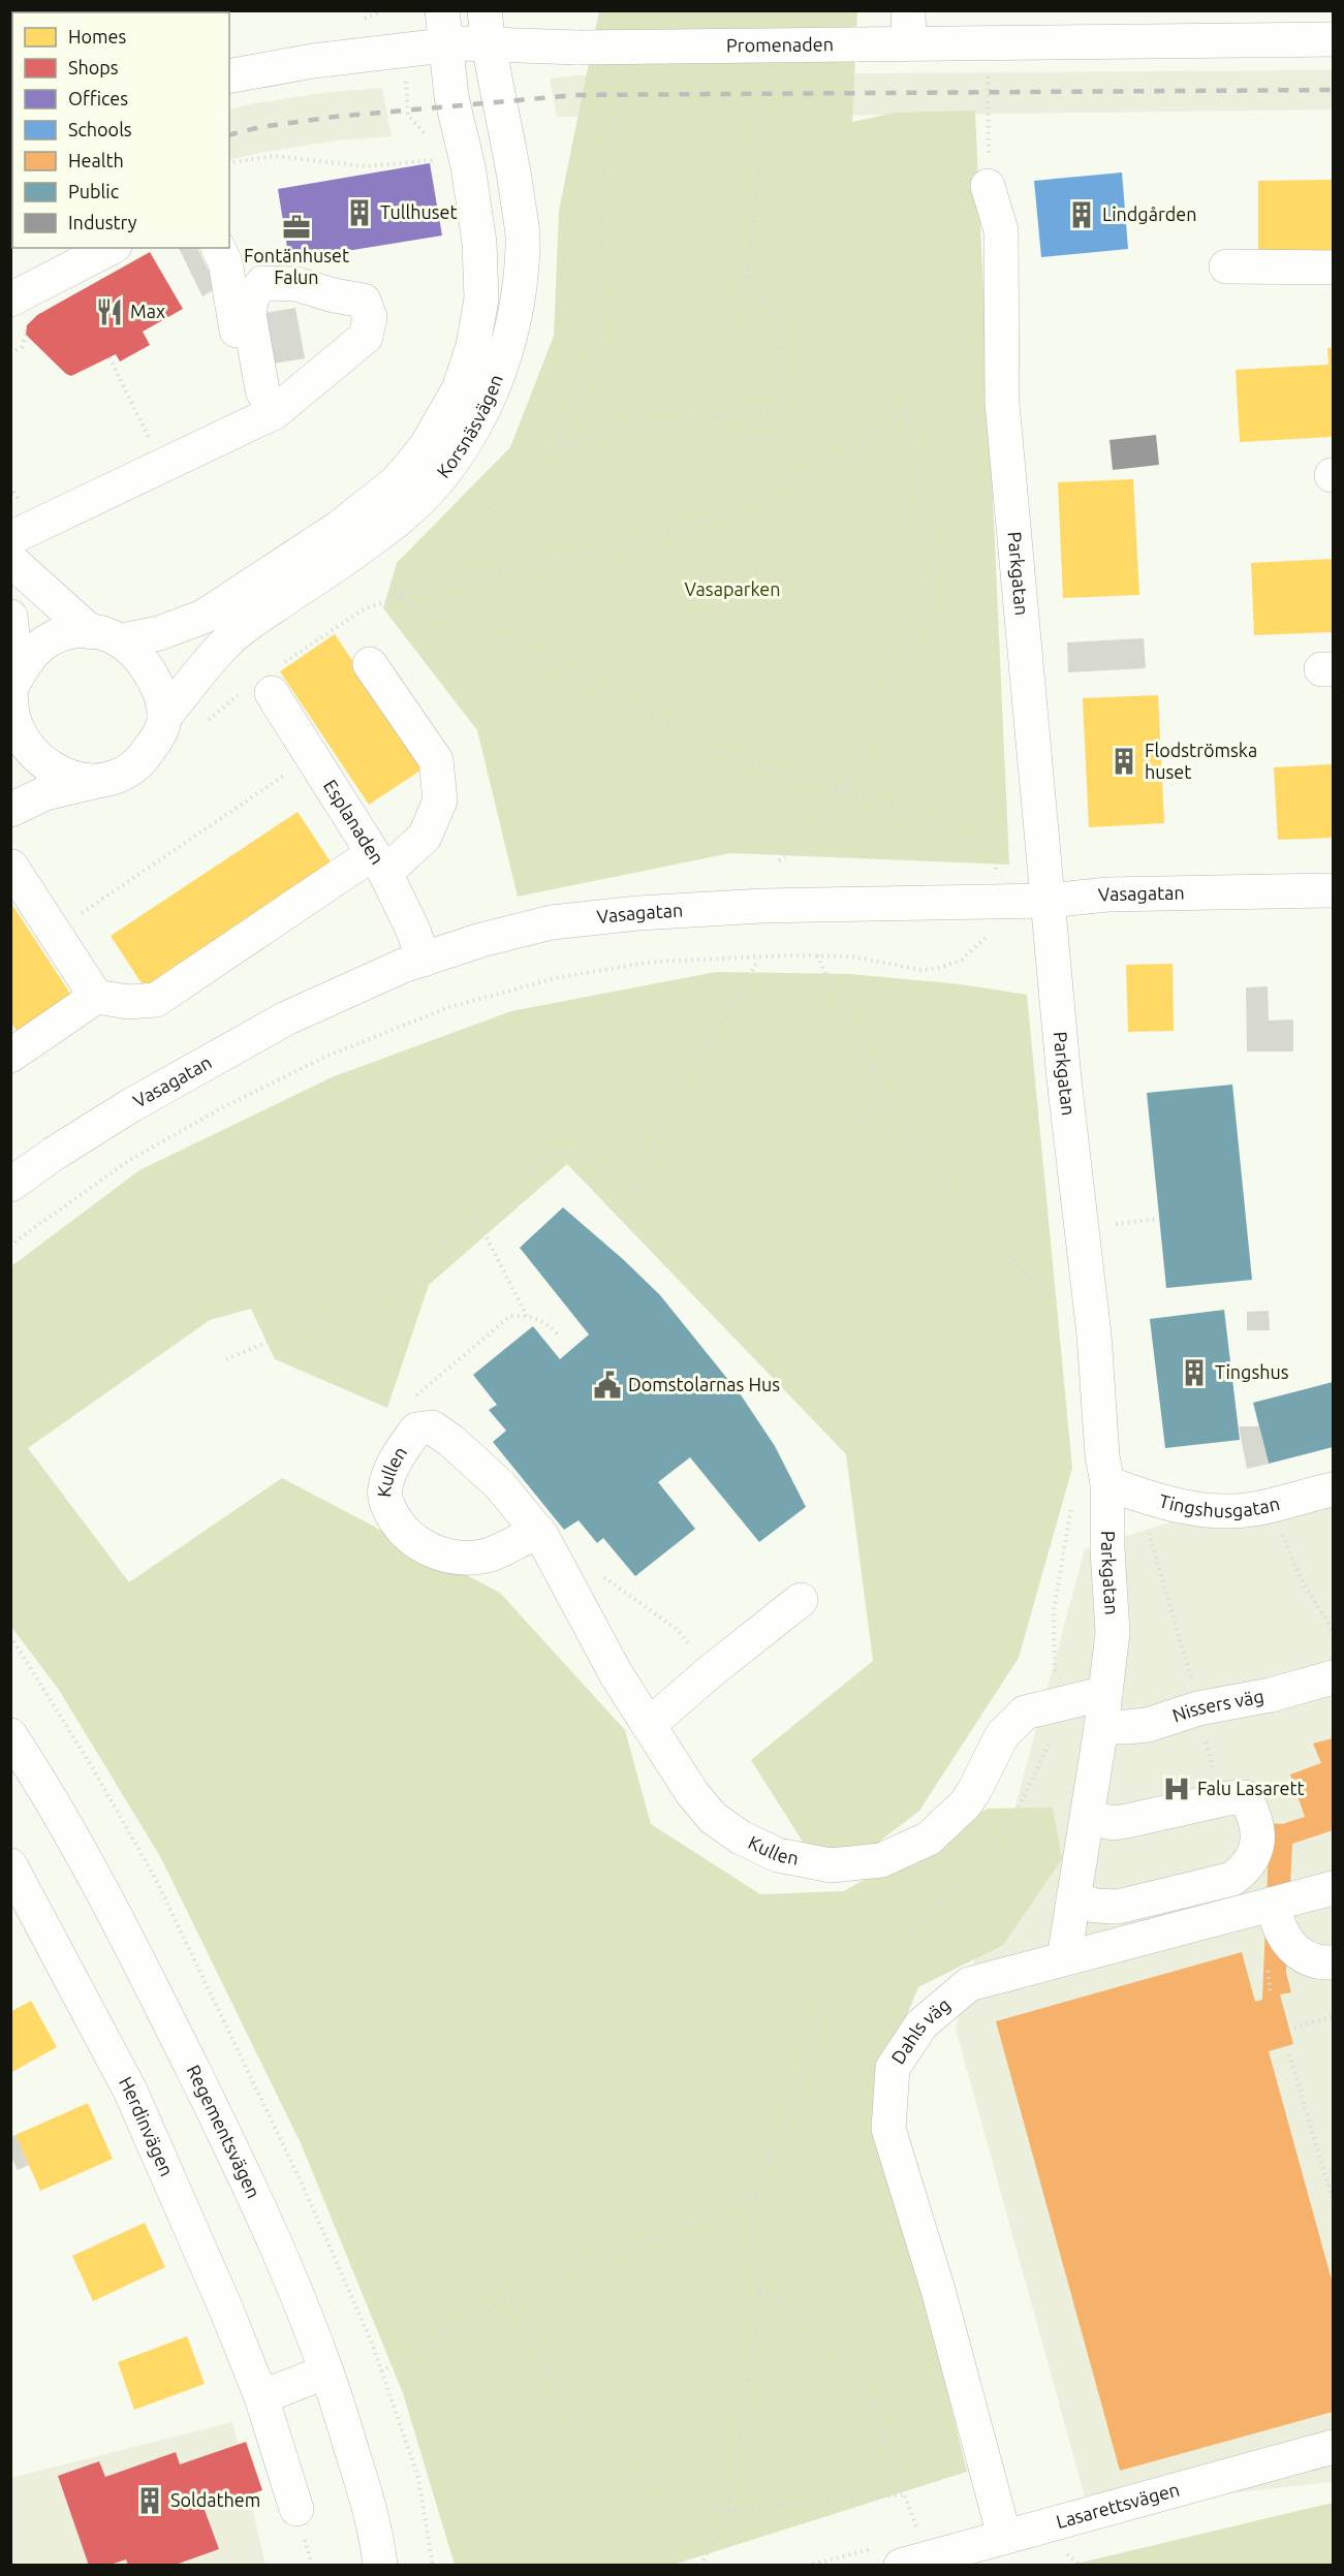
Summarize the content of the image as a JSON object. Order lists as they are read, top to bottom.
{
  "streets": {
    "street": [
      "Promenaden",
      "Korsnäsvägen",
      "Parkgatan",
      "Esplanaden",
      "Vasagatan",
      "Kullen",
      "Tingshusgatan",
      "Nissers väg",
      "Dahls väg",
      "Herdinvägen",
      "Regementsvägen",
      "Lasarettsvägen"
    ]
  },
  "crossings": [
    ["Promenaden", "Korsnäsvägen"],
    ["Parkgatan", "Vasagatan"],
    ["Parkgatan", "Kullen"],
    ["Parkgatan", "Tingshusgatan"],
    ["Parkgatan", "Nissers väg"],
    ["Parkgatan", "Dahls väg"],
    ["Esplanaden", "Vasagatan"],
    ["Dahls väg", "Lasarettsvägen"]
  ],
  "parks": ["Vasaparken"],
  "places": {
    "building": [
      "Tullhuset",
      "Lindgården",
      "Flodströmska huset",
      "Tingshus",
      "Soldathem"
    ],
    "office": ["Fontänhuset Falun"],
    "restaurant": ["Max"],
    "public building": ["Domstolarnas Hus"],
    "hospital": ["Falu Lasarett"]
  },
  "legend": [
    "Homes",
    "Shops",
    "Offices",
    "Schools",
    "Health",
    "Public",
    "Industry"
  ]
}
